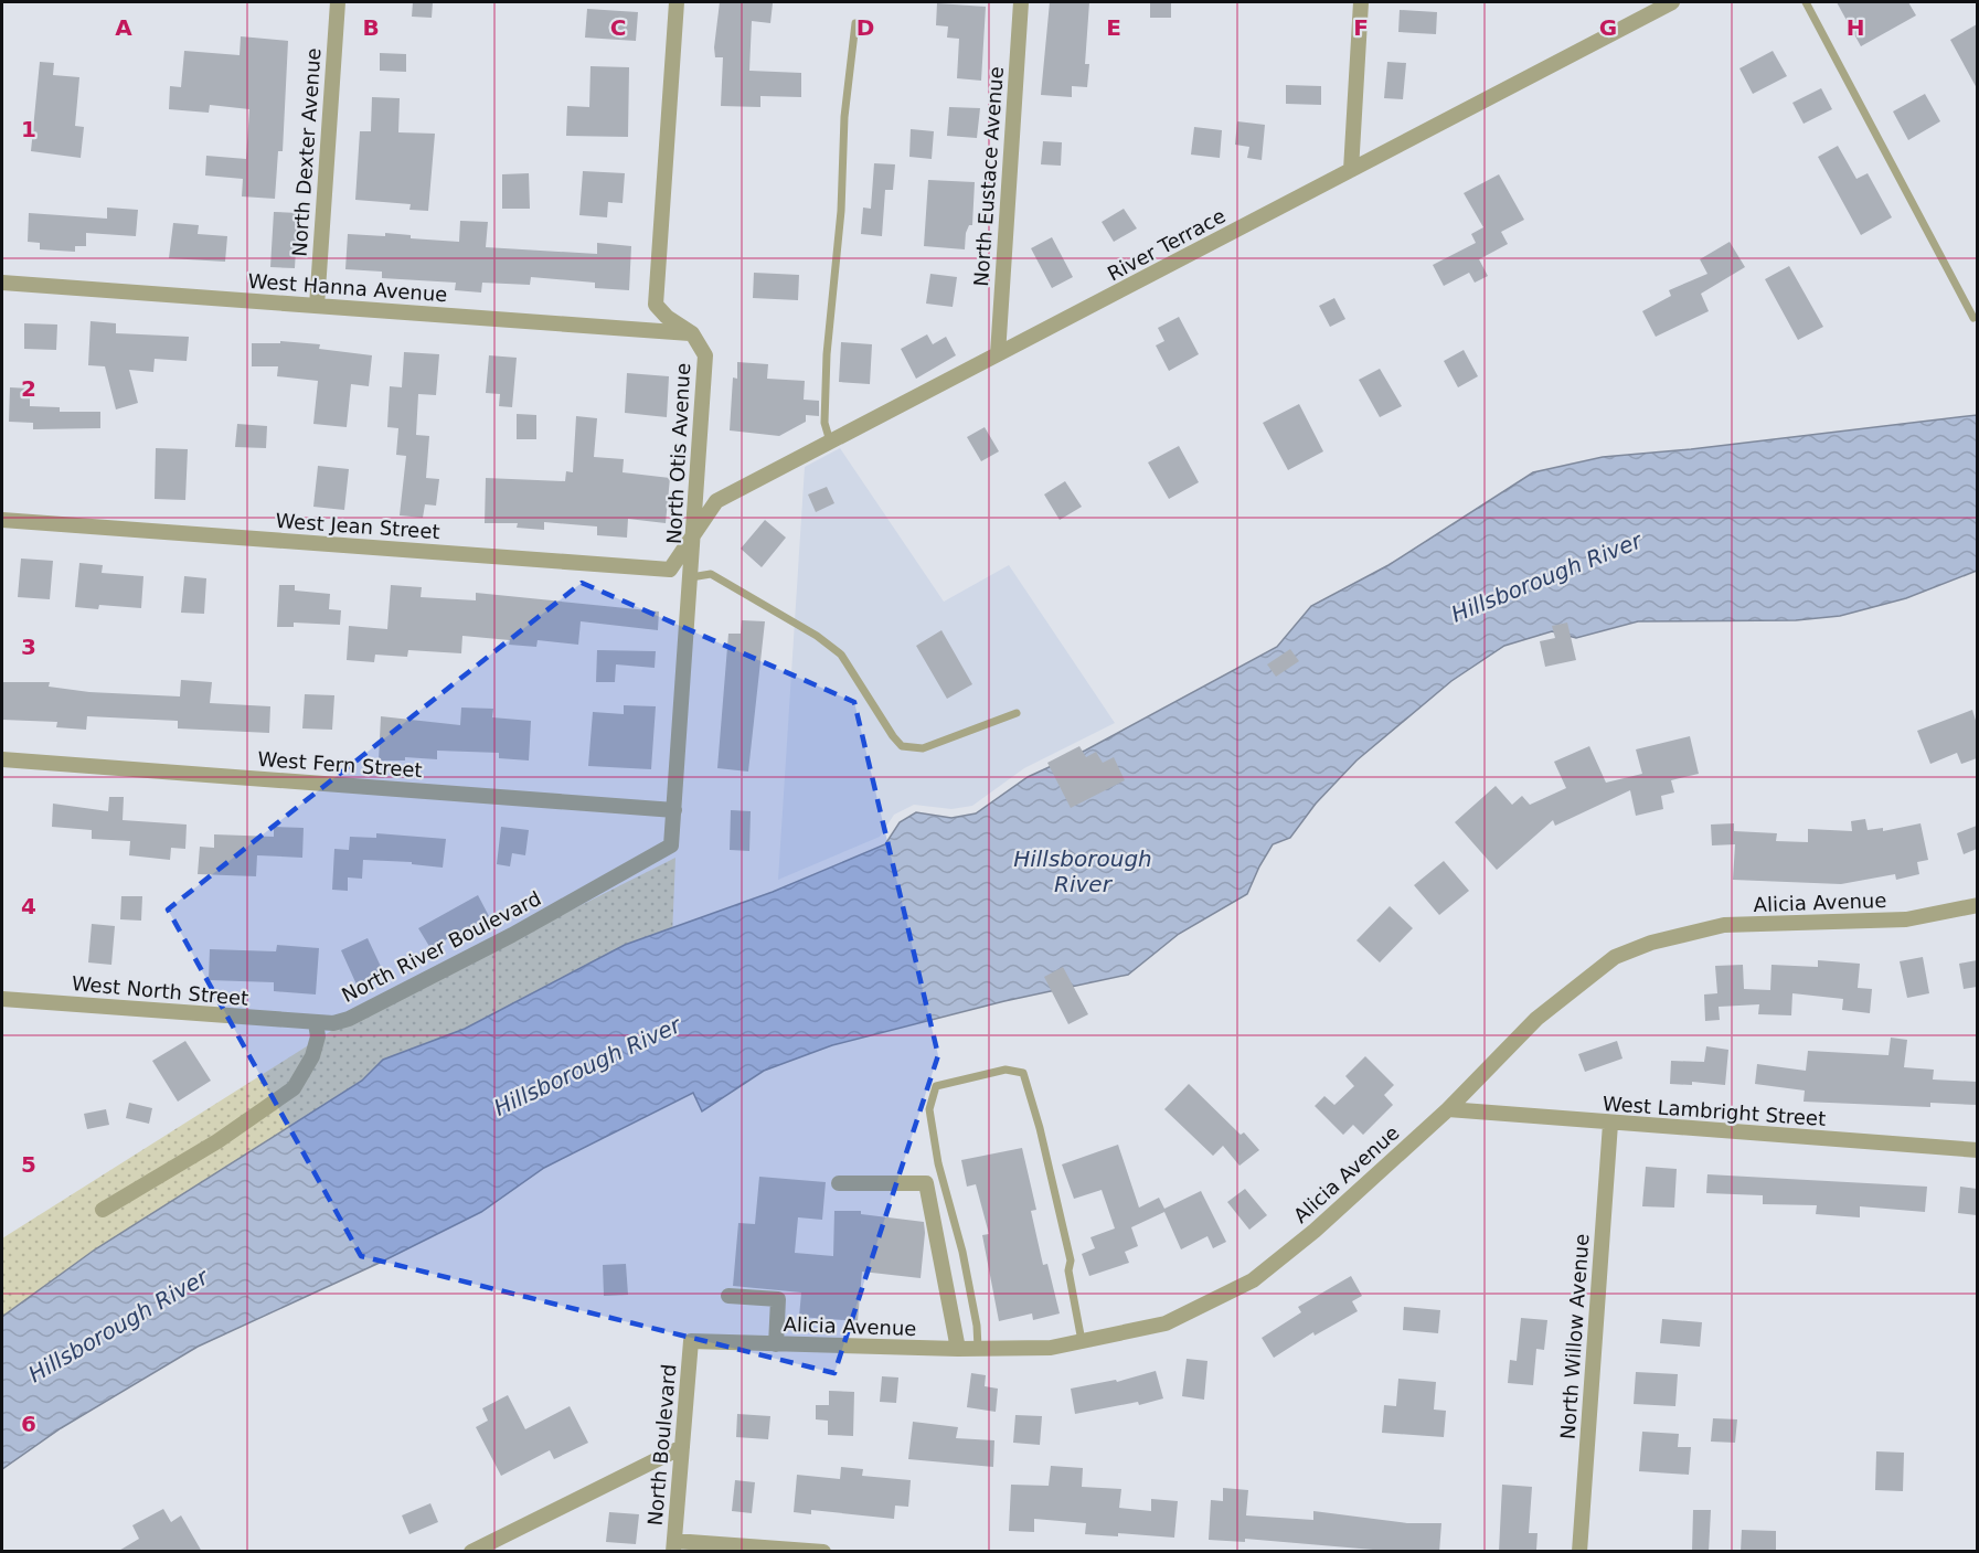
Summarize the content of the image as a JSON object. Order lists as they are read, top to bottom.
{
  "streets": {
    "street": [
      "North Dexter Avenue",
      "North Eustace Avenue",
      "River Terrace",
      "West Hanna Avenue",
      "North Otis Avenue",
      "West Jean Street",
      "West Fern Street",
      "Alicia Avenue",
      "North River Boulevard",
      "West North Street",
      "West Lambright Street",
      "North Willow Avenue",
      "North Boulevard"
    ]
  },
  "crossings": [
    ["North Dexter Avenue", "West Hanna Avenue"],
    ["North Eustace Avenue", "River Terrace"],
    ["River Terrace", "North Otis Avenue"],
    ["River Terrace", "West Jean Street"],
    ["West Hanna Avenue", "North Otis Avenue"],
    ["North Otis Avenue", "West Jean Street"],
    ["North Otis Avenue", "West Fern Street"],
    ["North Otis Avenue", "North River Boulevard"],
    ["West Fern Street", "North River Boulevard"],
    ["Alicia Avenue", "West Lambright Street"],
    ["Alicia Avenue", "North Boulevard"],
    ["North River Boulevard", "West North Street"],
    ["West Lambright Street", "North Willow Avenue"]
  ],
  "water": ["Hillsborough River"],
  "grid": {
    "columns": [
      "A",
      "B",
      "C",
      "D",
      "E",
      "F",
      "G",
      "H"
    ],
    "rows": [
      "1",
      "2",
      "3",
      "4",
      "5",
      "6"
    ]
  }
}
